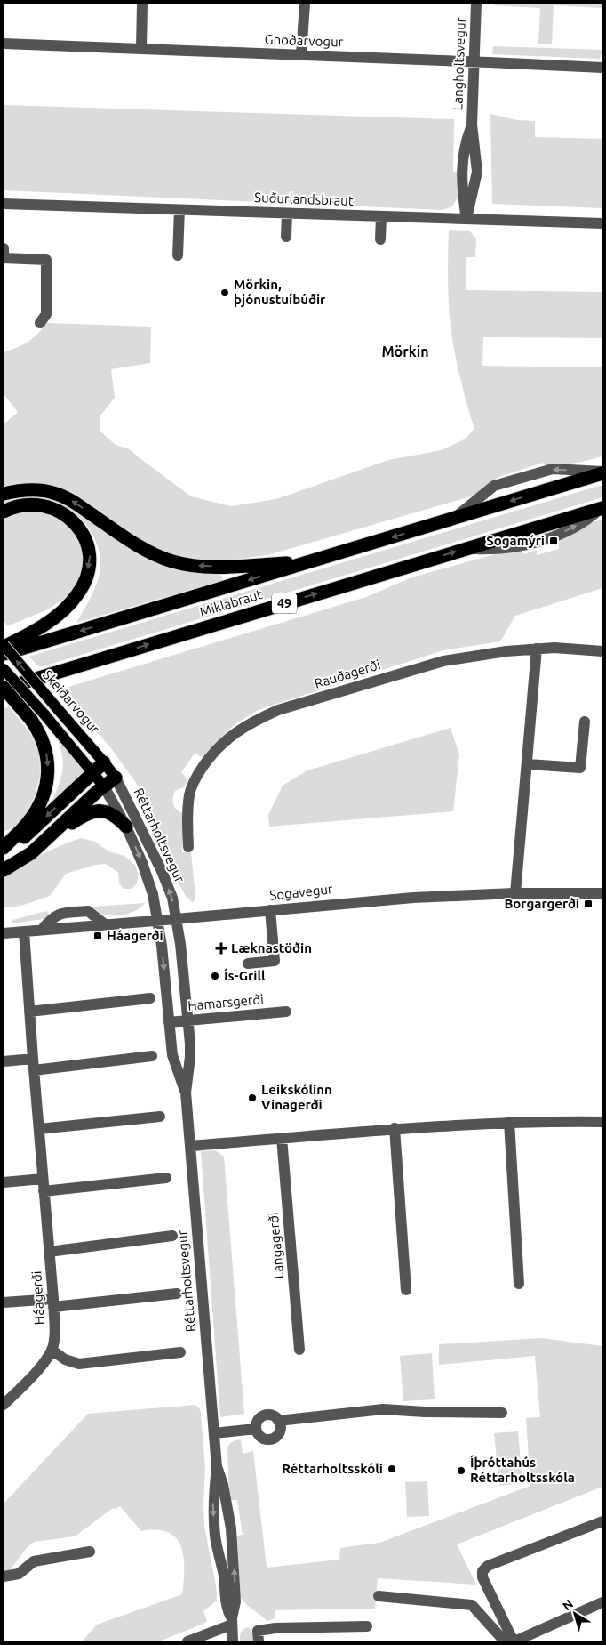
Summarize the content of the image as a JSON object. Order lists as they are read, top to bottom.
{
  "streets": {
    "highway": ["Miklabraut", "49"],
    "main road": ["Skeiðarvogur"],
    "street": [
      "Gnoðarvogur",
      "Langholtsvegur",
      "Suðurlandsbraut",
      "Rauðagerði",
      "Réttarholtsvegur",
      "Sogavegur",
      "Hamarsgerði",
      "Langagerði",
      "Háagerði"
    ]
  },
  "crossings": [
    ["Gnoðarvogur", "Langholtsvegur"],
    ["Langholtsvegur", "Suðurlandsbraut"],
    ["Skeiðarvogur", "Réttarholtsvegur"],
    ["Réttarholtsvegur", "Sogavegur"],
    ["Réttarholtsvegur", "Hamarsgerði"],
    ["Sogavegur", "Háagerði"]
  ],
  "districts": ["Mörkin"],
  "places": {
    "other": [
      "Mörkin, þjónustuíbúðir",
      "Ís-Grill",
      "Leikskólinn Vinagerði",
      "Réttarholtsskóli",
      "Íþróttahús Réttarholtsskóla"
    ],
    "transit": ["Sogamýri", "Borgargerði", "Háagerði"],
    "health": ["Læknastöðin"]
  },
  "north": "top left"
}
